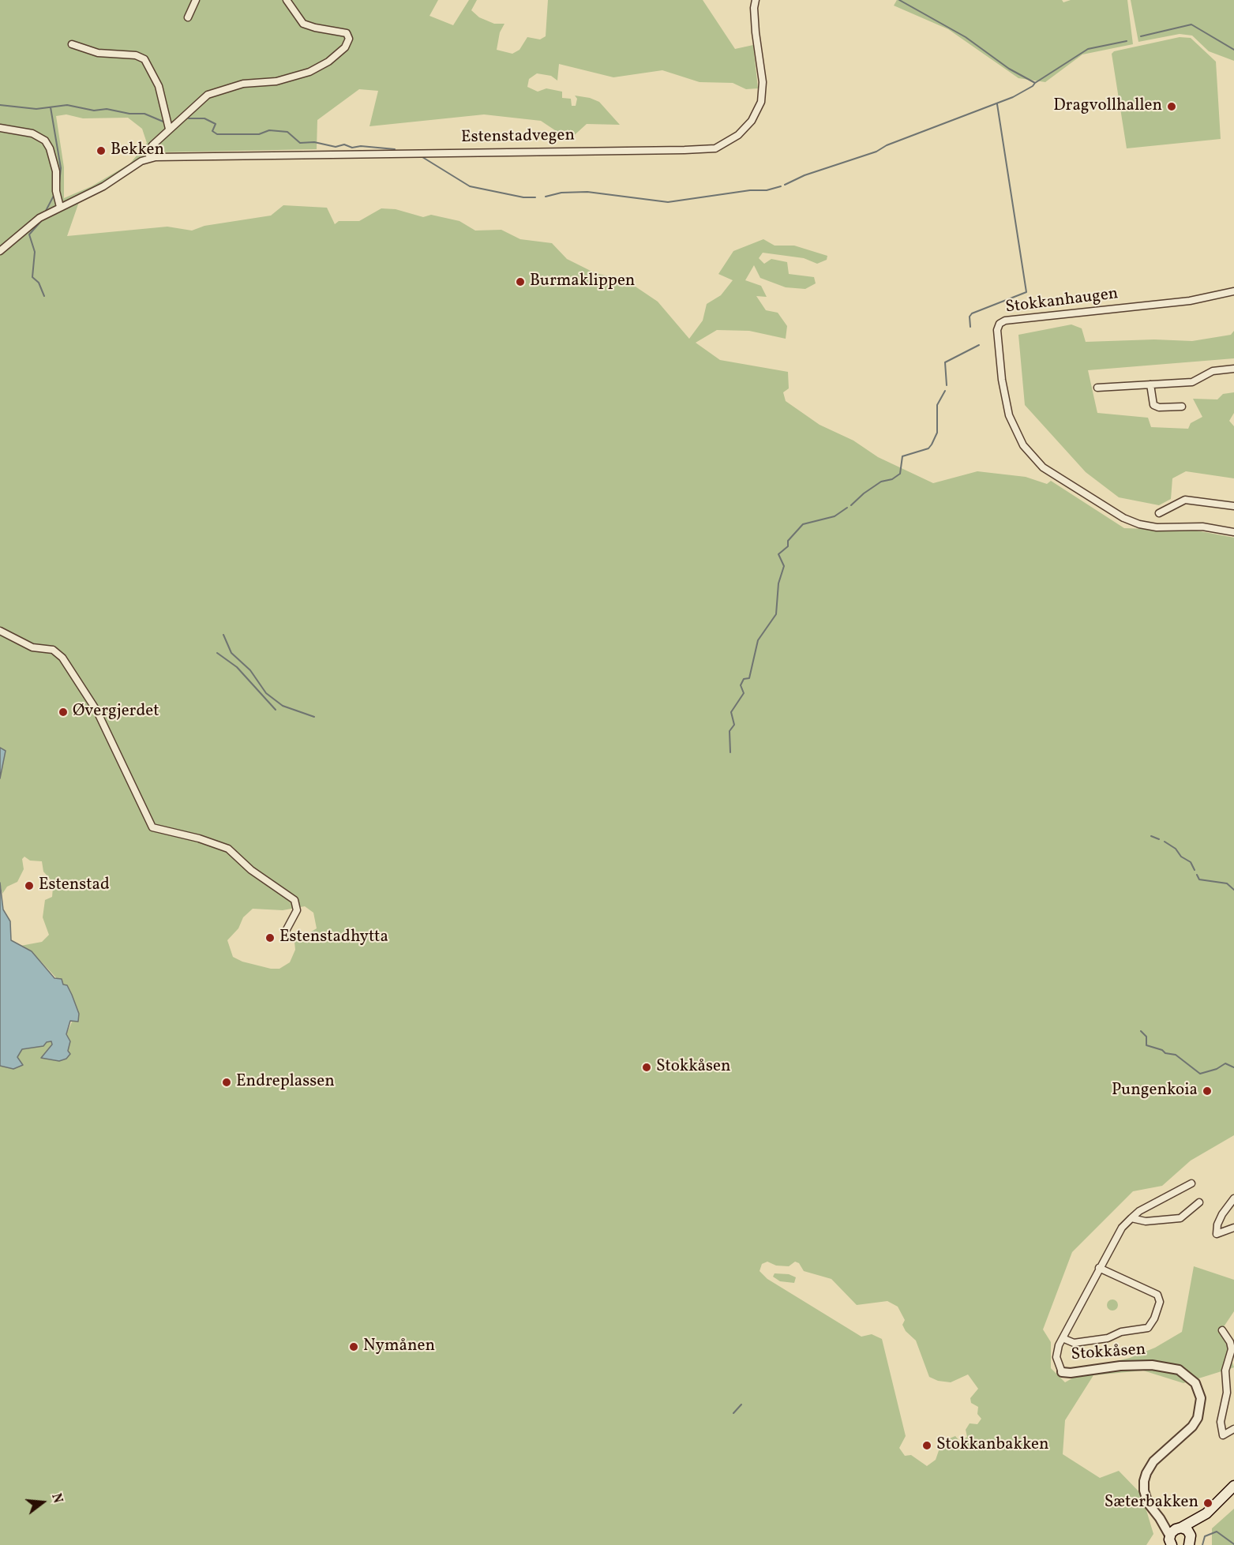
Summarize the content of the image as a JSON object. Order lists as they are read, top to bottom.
{
  "streets": {
    "street": ["Estenstadvegen", "Stokkanhaugen", "Stokkåsen"]
  },
  "places": [
    "Dragvollhallen",
    "Bekken",
    "Burmaklippen",
    "Øvergjerdet",
    "Estenstad",
    "Estenstadhytta",
    "Stokkåsen",
    "Endreplassen",
    "Pungenkoia",
    "Nymånen",
    "Stokkanbakken",
    "Sæterbakken"
  ],
  "north": "right"
}
